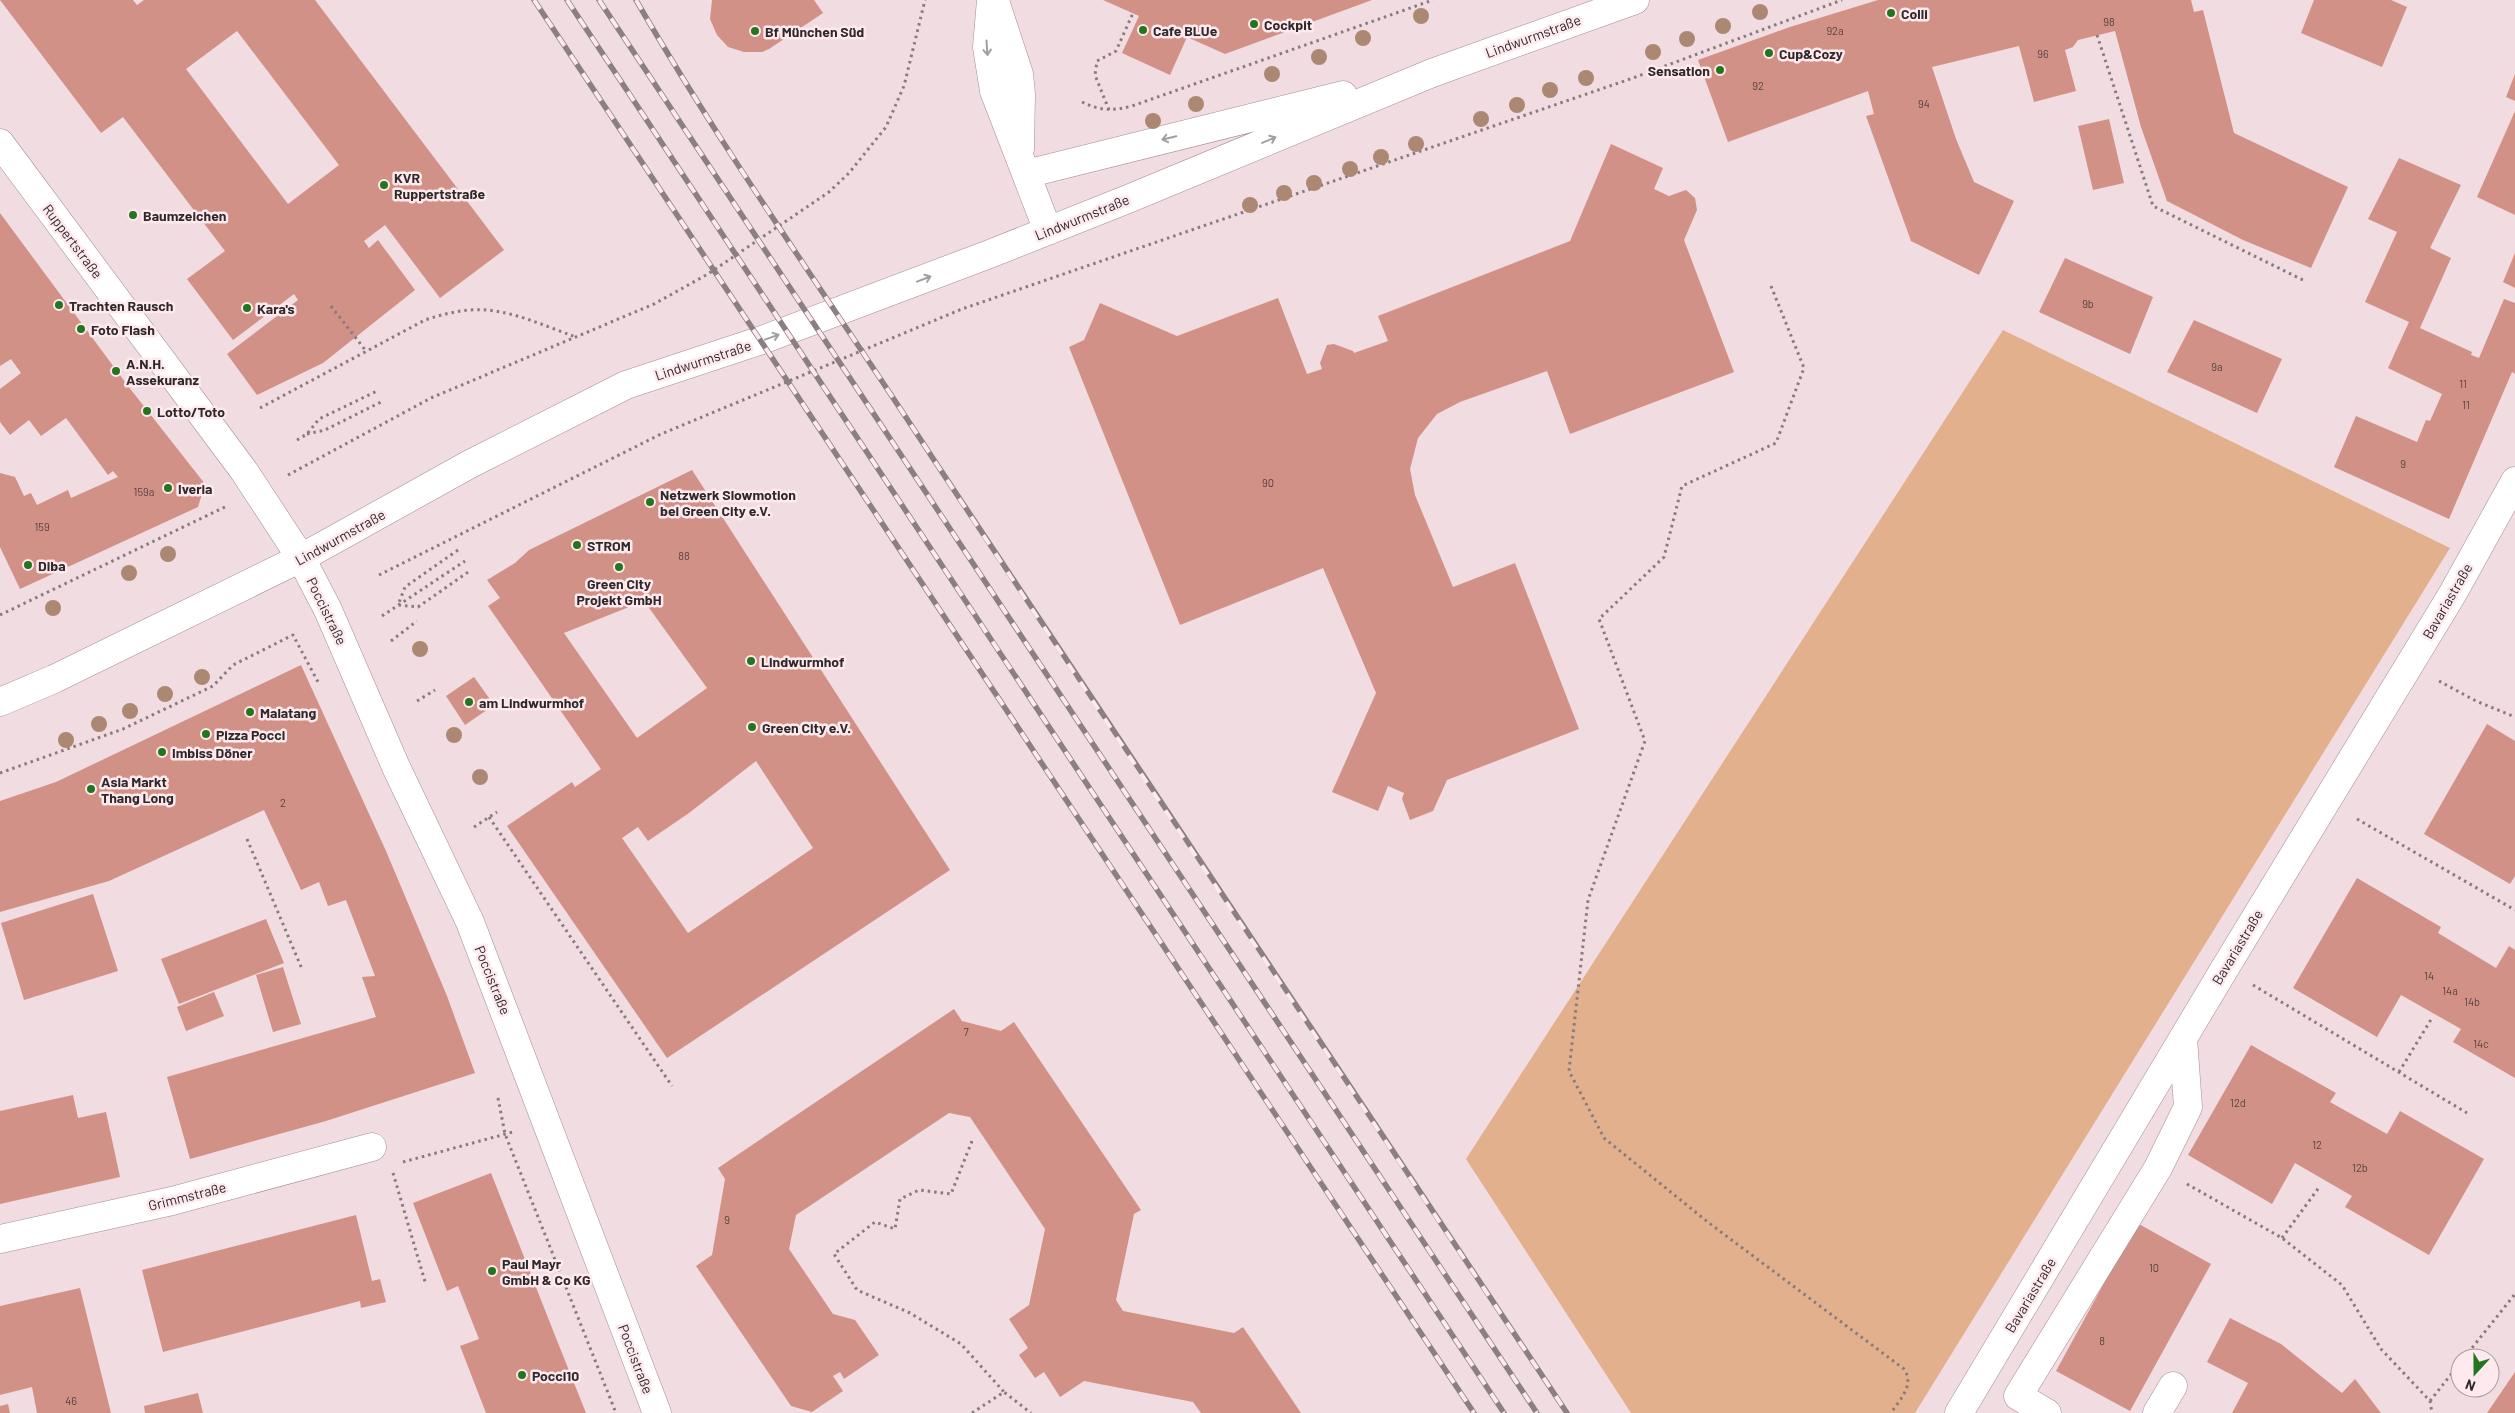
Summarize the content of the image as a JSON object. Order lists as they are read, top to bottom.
{
  "streets": {
    "main road": [
      "Lindwurmstraße",
      "Ruppertstraße",
      "Bavariastraße",
      "Poccistraße",
      "Grimmstraße"
    ]
  },
  "crossings": [
    ["Lindwurmstraße", "Ruppertstraße"],
    ["Lindwurmstraße", "Poccistraße"],
    ["Ruppertstraße", "Poccistraße"]
  ],
  "places": [
    "Colli",
    "Cockpit",
    "Cafe BLUe",
    "Bf München Süd",
    "Cup&Cozy",
    "Sensation",
    "KVR Ruppertstraße",
    "Baumzeichen",
    "Trachten Rausch",
    "Kara's",
    "Foto Flash",
    "A.N.H. Assekuranz",
    "Lotto/Toto",
    "Iveria",
    "Netzwerk Slowmotion bei Green City e.V.",
    "STROM",
    "Diba",
    "Green City Projekt GmbH",
    "Lindwurmhof",
    "am Lindwurmhof",
    "Malatang",
    "Green City e.V.",
    "Pizza Pocci",
    "Imbiss Döner",
    "Asia Markt Thang Long",
    "Paul Mayr GmbH & Co KG",
    "Pocci10"
  ],
  "house_numbers": [
    "98",
    "92a",
    "96",
    "92",
    "94",
    "9b",
    "9a",
    "11",
    "11",
    "9",
    "90",
    "159a",
    "159",
    "88",
    "2",
    "14",
    "14a",
    "14b",
    "7",
    "14c",
    "12d",
    "12",
    "12b",
    "9",
    "10",
    "8",
    "46"
  ],
  "north": "bottom"
}
